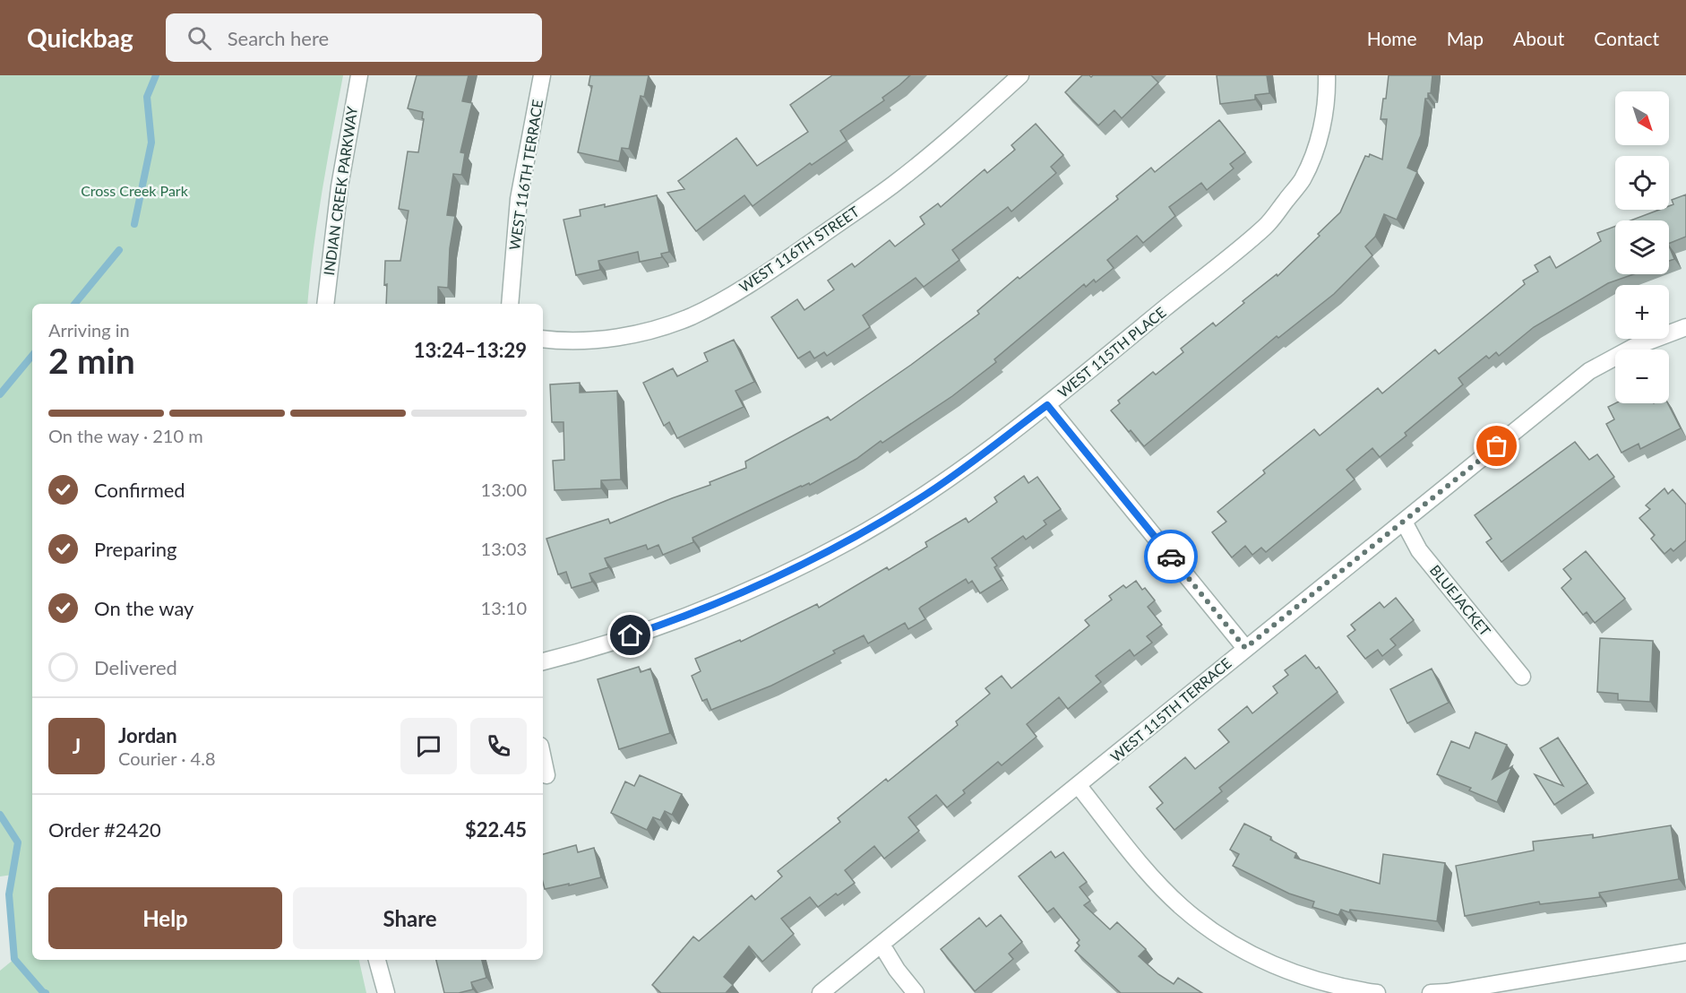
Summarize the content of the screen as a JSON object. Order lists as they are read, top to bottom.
{
  "streets": {
    "street": [
      "WEST 116TH TERRACE",
      "INDIAN CREEK PARKWAY",
      "WEST 116TH STREET",
      "WEST 115TH PLACE",
      "BLUEJACKET",
      "WEST 115TH TERRACE"
    ]
  },
  "crossings": [
    ["BLUEJACKET", "WEST 115TH TERRACE"]
  ],
  "parks": ["Cross Creek Park"],
  "north": "bottom right",
  "page": {
    "header": "Quickbag",
    "search": "Search here",
    "nav": [
      "Home",
      "Map",
      "About",
      "Contact"
    ],
    "map_buttons": ["+", "−"],
    "heading": ["2 min", "Arriving in", "13:24–13:29"],
    "panel": [
      "Jordan",
      "Courier · 4.8",
      "Order #2420",
      "$22.45"
    ],
    "bar": "On the way · 210 m",
    "list": [
      ["Confirmed", "13:00"],
      ["Preparing", "13:03"],
      ["On the way", "13:10"],
      "Delivered"
    ],
    "round": "J",
    "buttons": ["Help", "Share"]
  }
}
